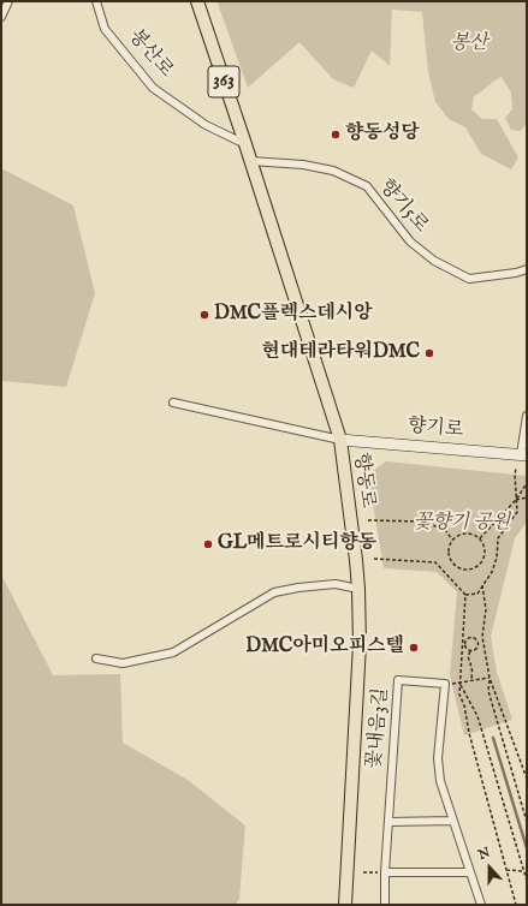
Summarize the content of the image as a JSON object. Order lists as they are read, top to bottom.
{
  "streets": {
    "main road": ["363", "향기로", "향동로"],
    "street": ["봉산로", "향기5로", "꽃내음3길"]
  },
  "crossings": [
    ["봉산로", "363"],
    ["363", "향기5로"],
    ["363", "향동로"],
    ["향기5로", "향동로"],
    ["향기로", "향동로"]
  ],
  "parks": ["봉산", "꽃향기 공원"],
  "places": [
    "향동성당",
    "DMC플렉스데시앙",
    "현대테라타워DMC",
    "GL메트로시티향동",
    "DMC아미오피스텔"
  ],
  "north": "top"
}
